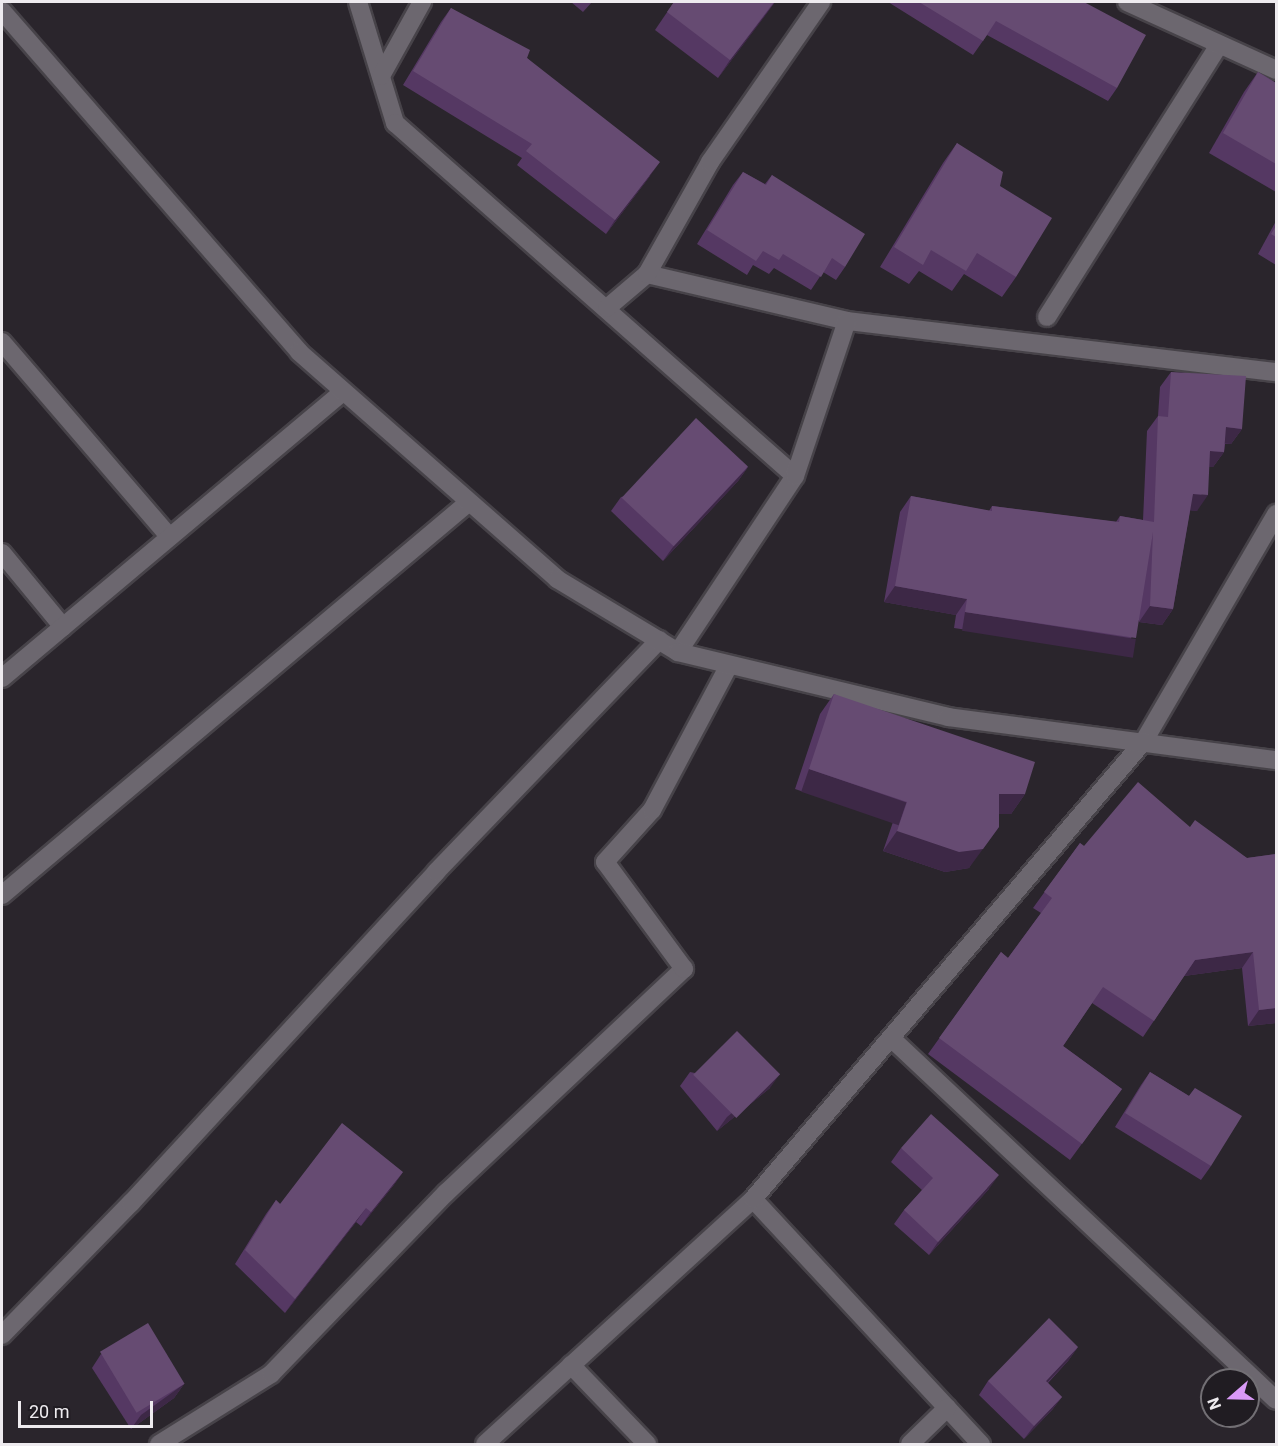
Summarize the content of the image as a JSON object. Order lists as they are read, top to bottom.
{
  "scale_bar": "20 m",
  "north": "left"
}
